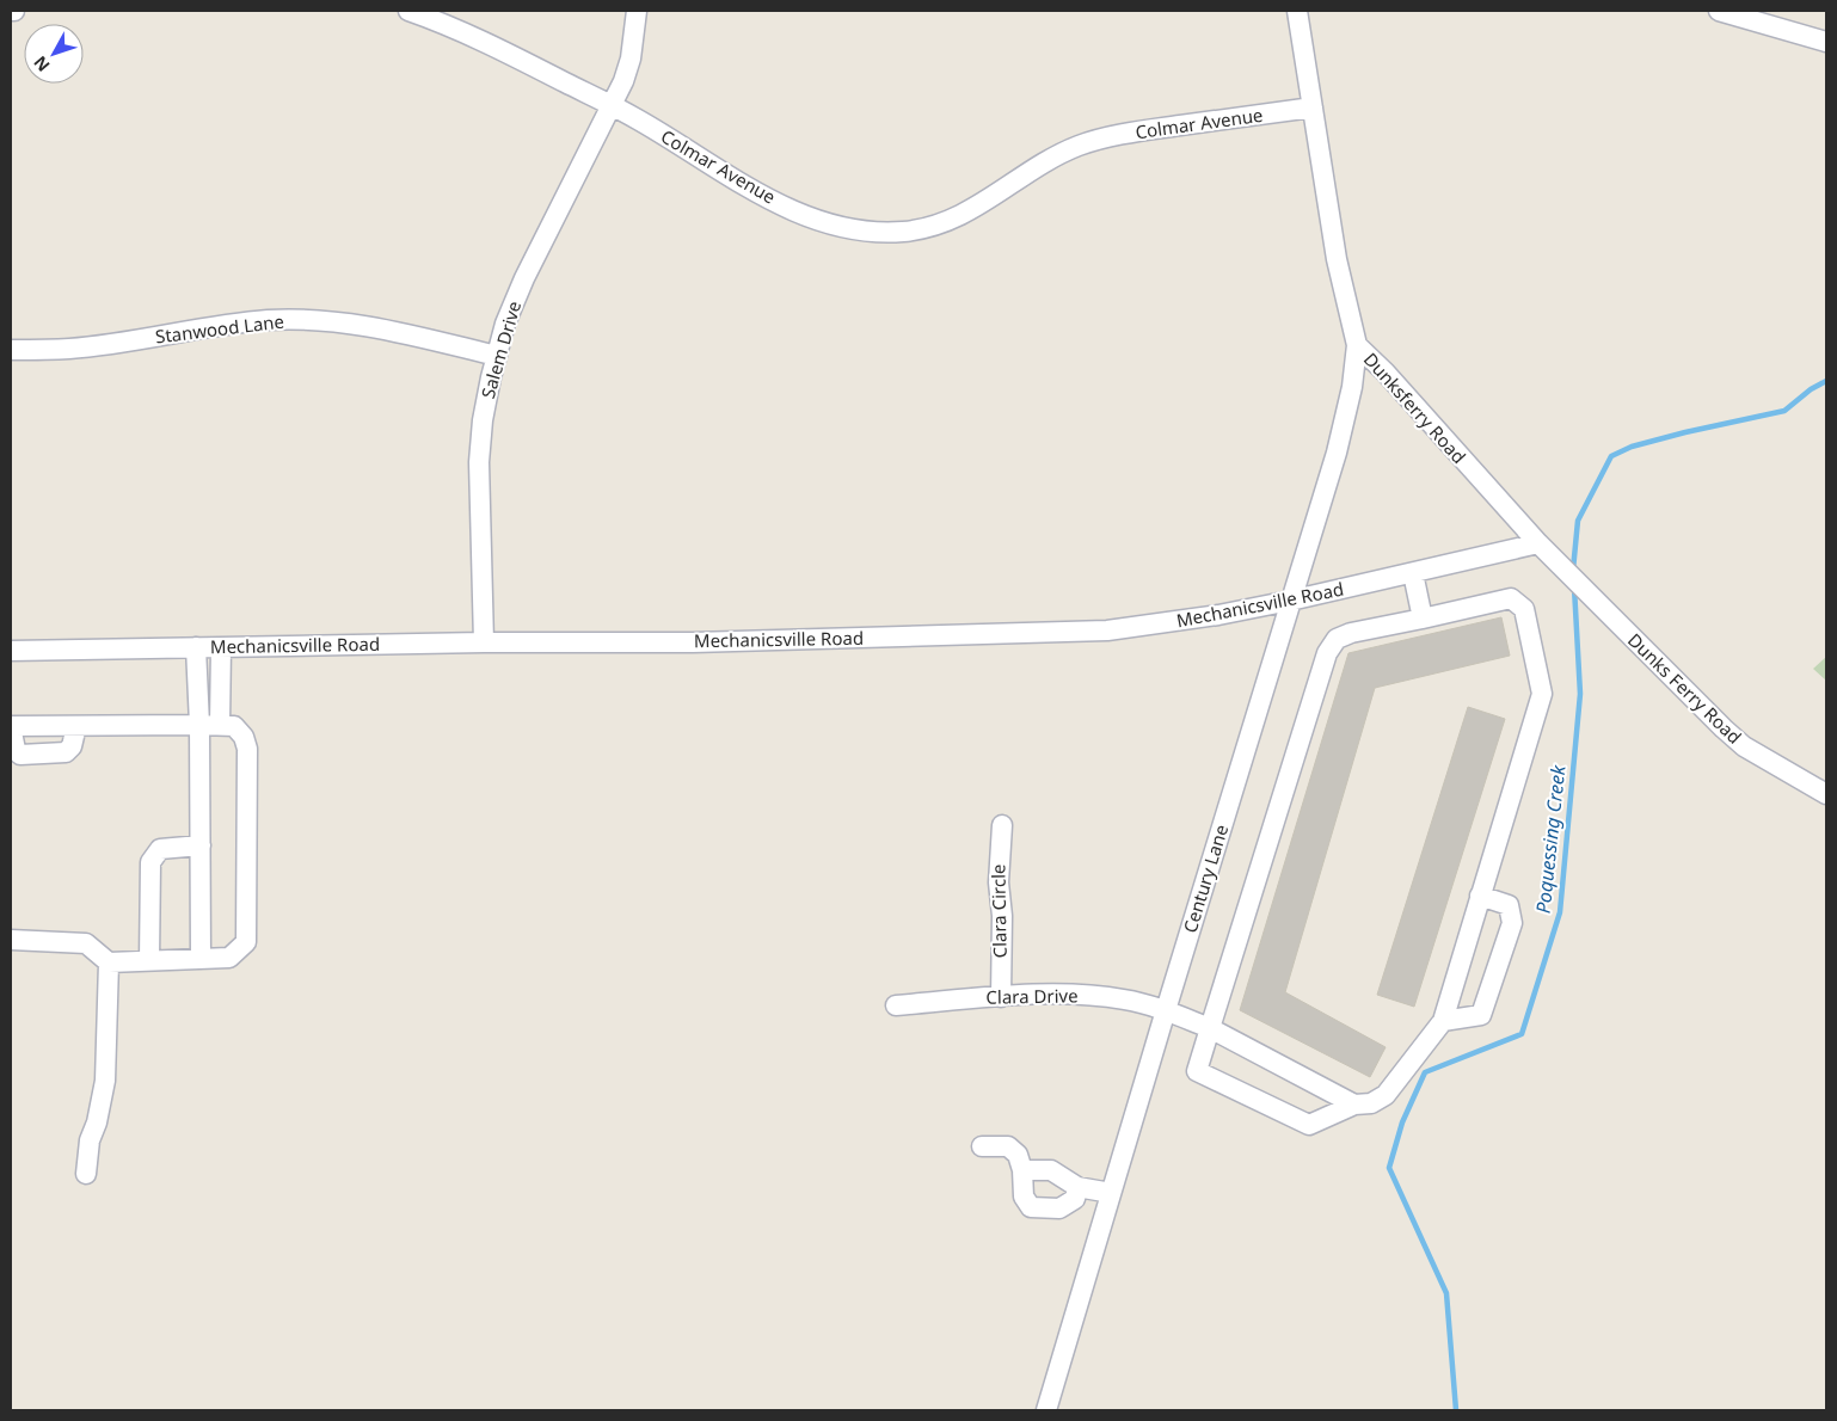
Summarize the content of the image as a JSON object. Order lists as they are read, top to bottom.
{
  "streets": {
    "street": [
      "Colmar Avenue",
      "Stanwood Lane",
      "Salem Drive",
      "Dunksferry Road",
      "Mechanicsville Road",
      "Dunks Ferry Road",
      "Century Lane",
      "Clara Circle",
      "Clara Drive"
    ]
  },
  "crossings": [
    ["Colmar Avenue", "Salem Drive"],
    ["Colmar Avenue", "Dunksferry Road"],
    ["Stanwood Lane", "Salem Drive"],
    ["Salem Drive", "Mechanicsville Road"],
    ["Dunksferry Road", "Mechanicsville Road"],
    ["Dunksferry Road", "Dunks Ferry Road"],
    ["Dunksferry Road", "Century Lane"],
    ["Mechanicsville Road", "Century Lane"],
    ["Century Lane", "Clara Drive"],
    ["Clara Circle", "Clara Drive"]
  ],
  "water": ["Poquessing Creek"],
  "north": "bottom left"
}
